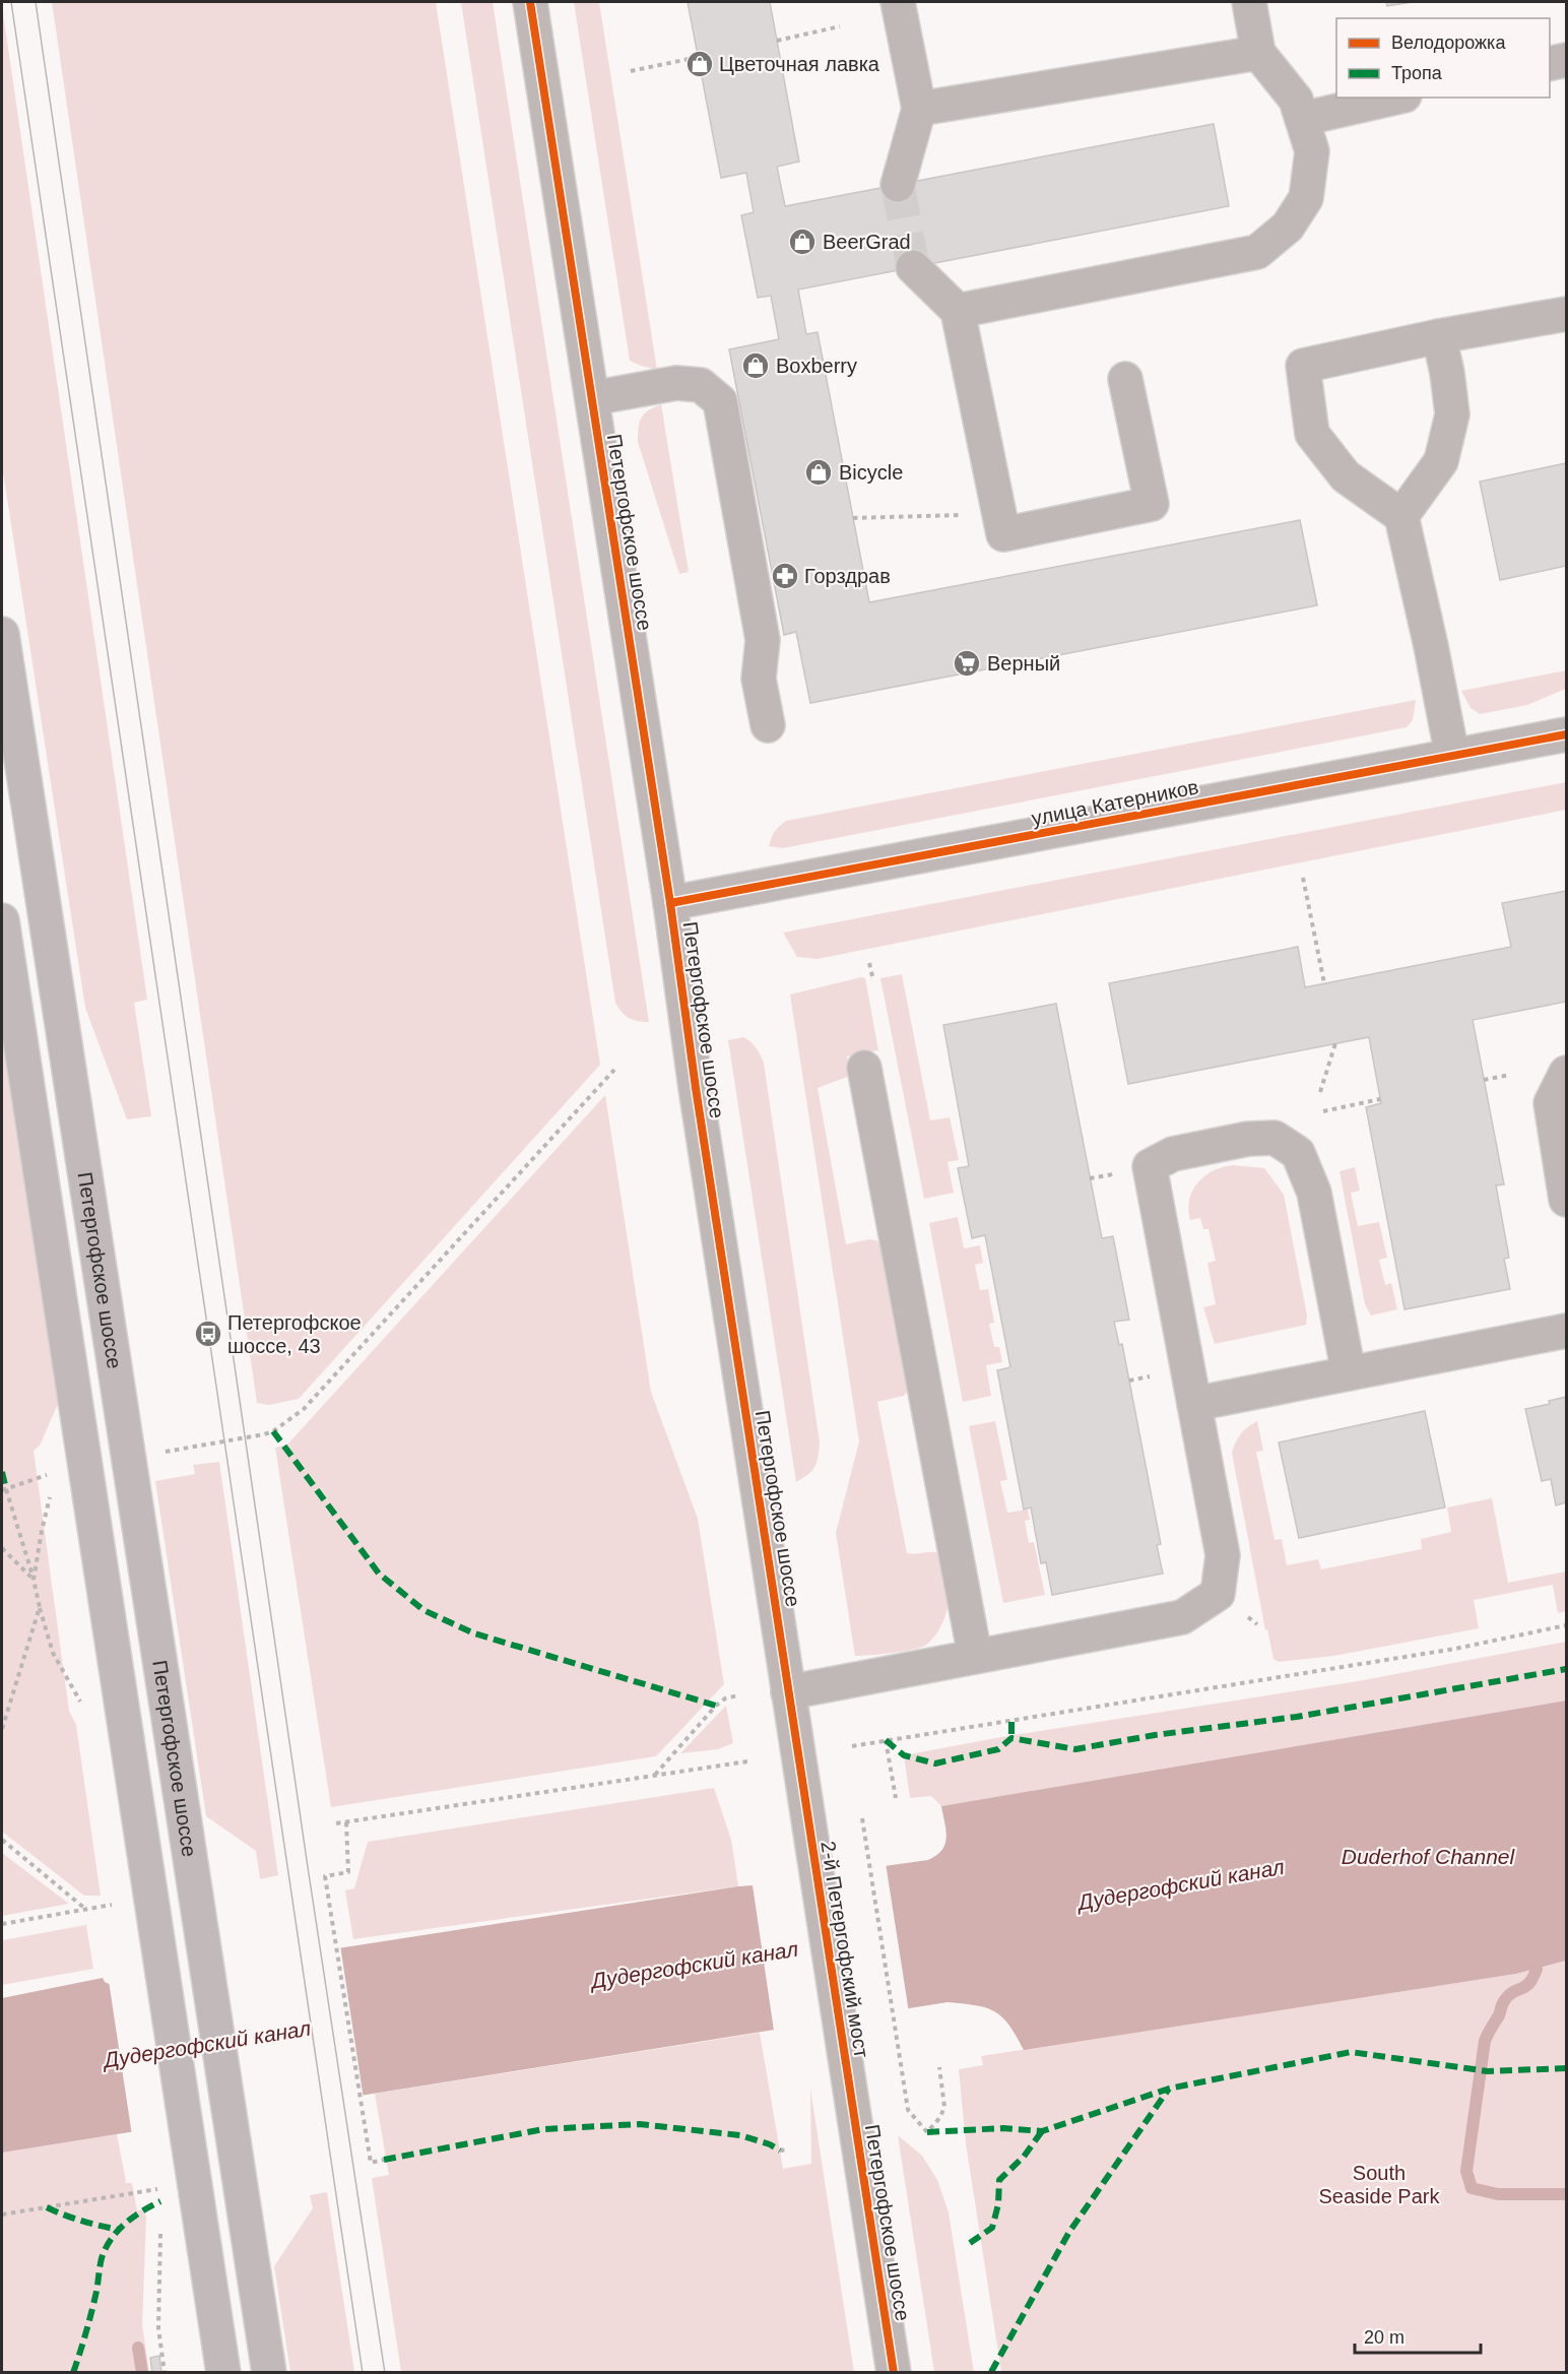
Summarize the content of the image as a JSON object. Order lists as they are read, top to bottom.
{
  "streets": {
    "main road": ["Петергофское шоссе"],
    "street": ["улица Катерников", "2-й Петергофский мост"]
  },
  "crossings": [
    ["Петергофское шоссе", "улица Катерников"],
    ["Петергофское шоссе", "2-й Петергофский мост"]
  ],
  "water": ["Duderhof Channel", "Дудергофский канал"],
  "parks": ["South Seaside Park"],
  "places": {
    "shop": [
      "Цветочная лавка",
      "BeerGrad",
      "Boxberry",
      "Bicycle"
    ],
    "pharmacy": ["Горздрав"],
    "supermarket": ["Верный"],
    "bus stop": ["Петергофское шоссе, 43"]
  },
  "legend": ["Велодорожка", "Тропа"],
  "scale_bar": "20 m"
}
